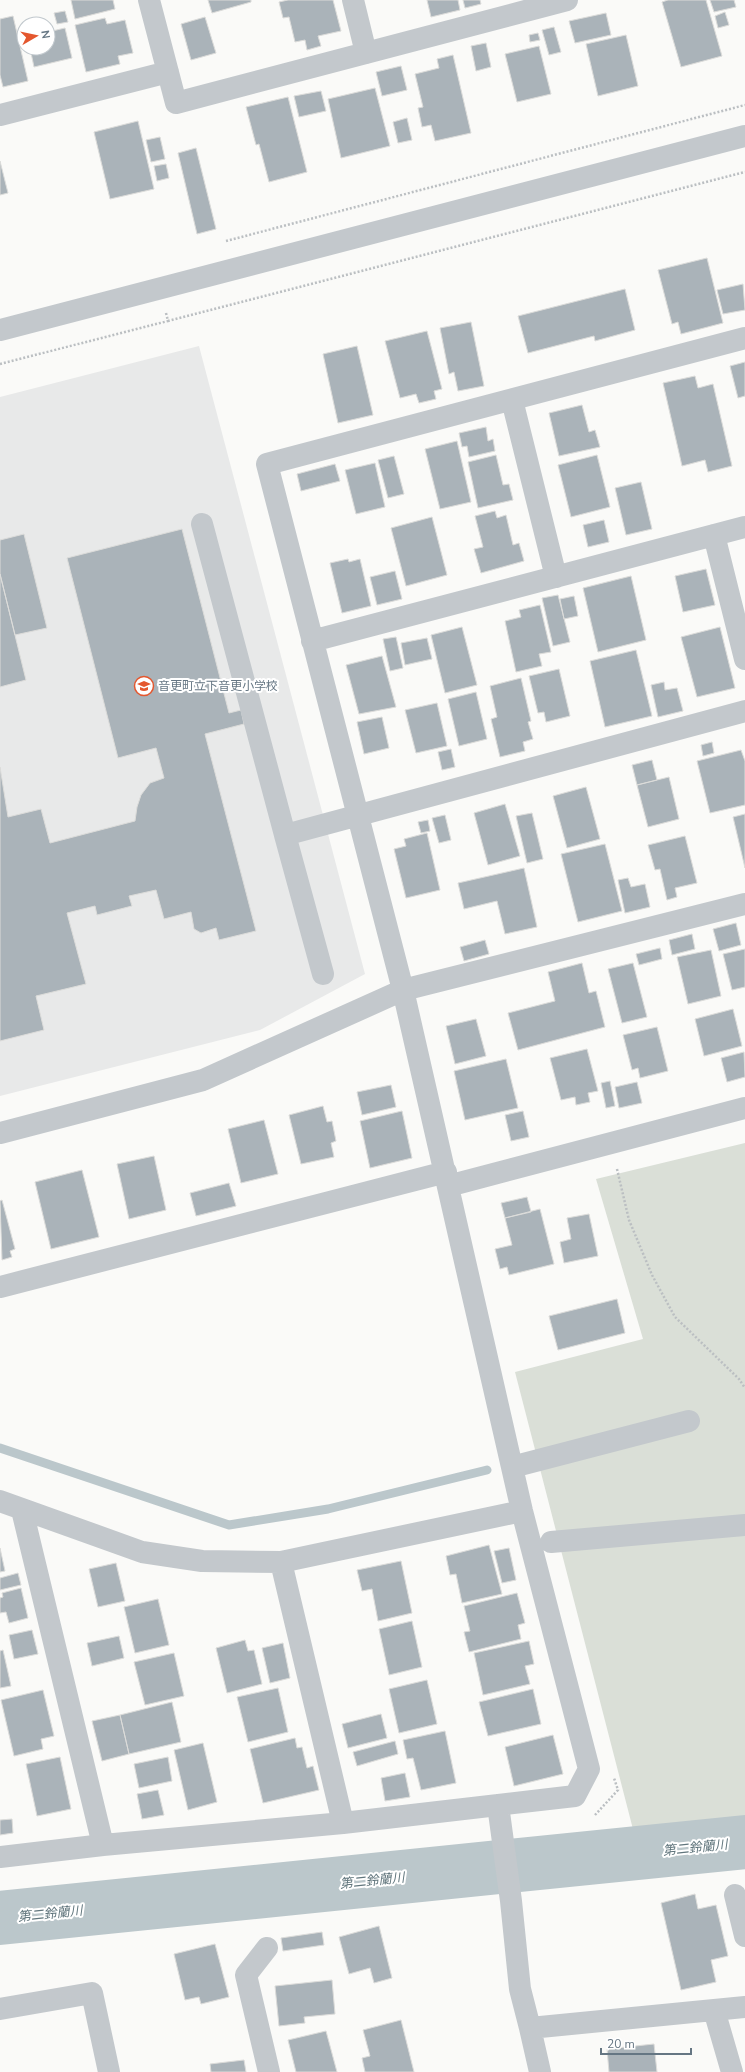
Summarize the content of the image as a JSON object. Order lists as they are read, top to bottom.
{
  "water": ["第二鈴蘭川"],
  "places": {
    "school or university": ["音更町立下音更小学校"]
  },
  "scale_bar": "20 m",
  "north": "right"
}
